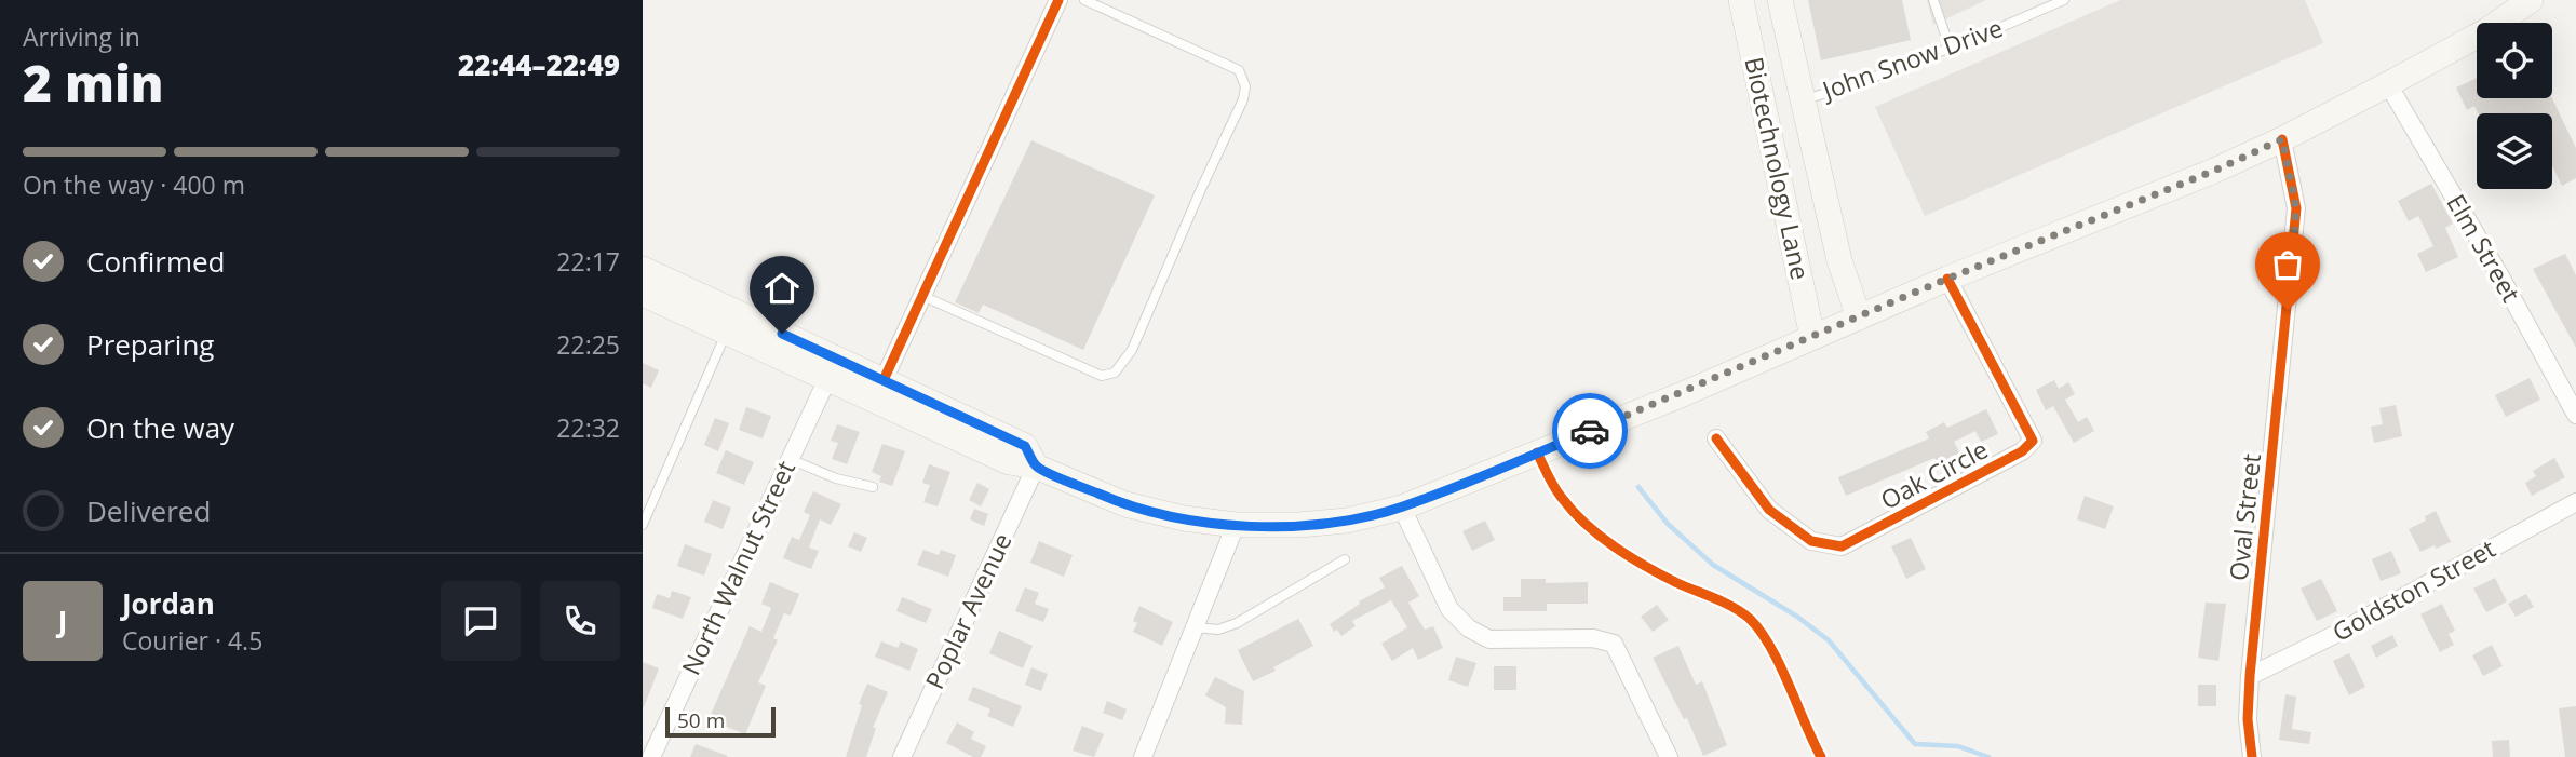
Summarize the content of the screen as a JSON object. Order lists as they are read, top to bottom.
{
  "streets": {
    "main road": ["Biotechnology Lane"],
    "street": [
      "Elm Street",
      "Oak Circle",
      "Oval Street",
      "North Walnut Street",
      "Goldston Street",
      "Poplar Avenue"
    ],
    "lane": ["John Snow Drive"]
  },
  "crossings": [
    ["John Snow Drive", "Biotechnology Lane"],
    ["Oval Street", "Goldston Street"]
  ],
  "scale_bar": "50 m",
  "page": {
    "heading": ["2 min", "Arriving in", "22:44–22:49"],
    "panel": ["Jordan", "Courier · 4.5"],
    "bar": "On the way · 400 m",
    "list": [
      ["Confirmed", "22:17"],
      ["Preparing", "22:25"],
      ["On the way", "22:32"],
      "Delivered"
    ],
    "round": "J",
    "scale": "50 m"
  }
}
